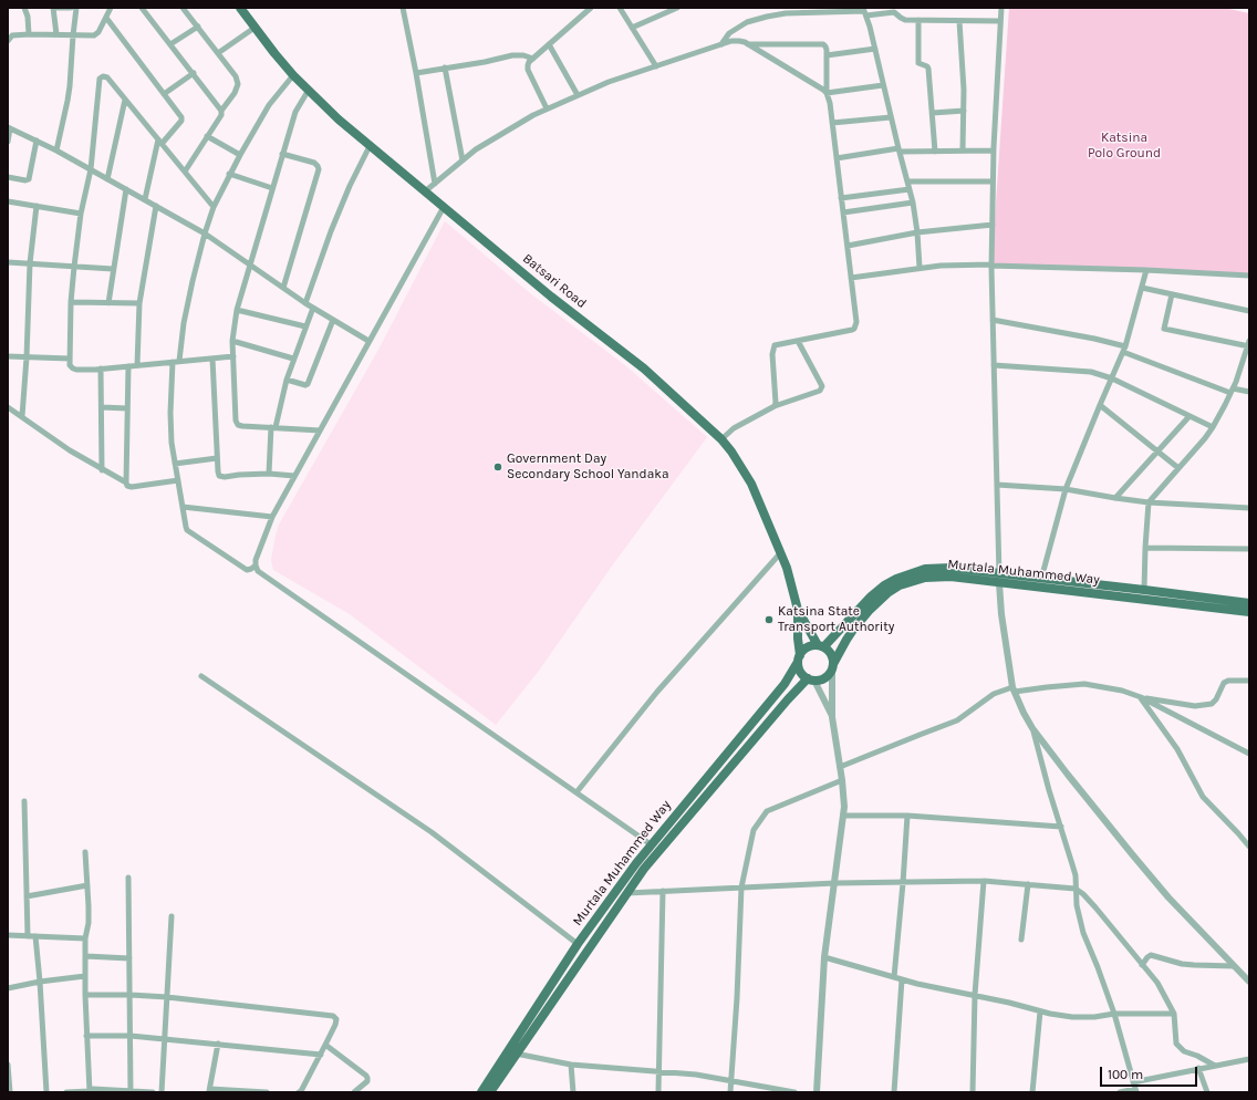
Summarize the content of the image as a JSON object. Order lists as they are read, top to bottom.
{
  "streets": {
    "main road": ["Batsari Road", "Murtala Muhammed Way"]
  },
  "parks": ["Katsina Polo Ground"],
  "places": ["Government Day Secondary School Yandaka", "Katsina State Transport Authority"],
  "scale_bar": "100 m"
}
